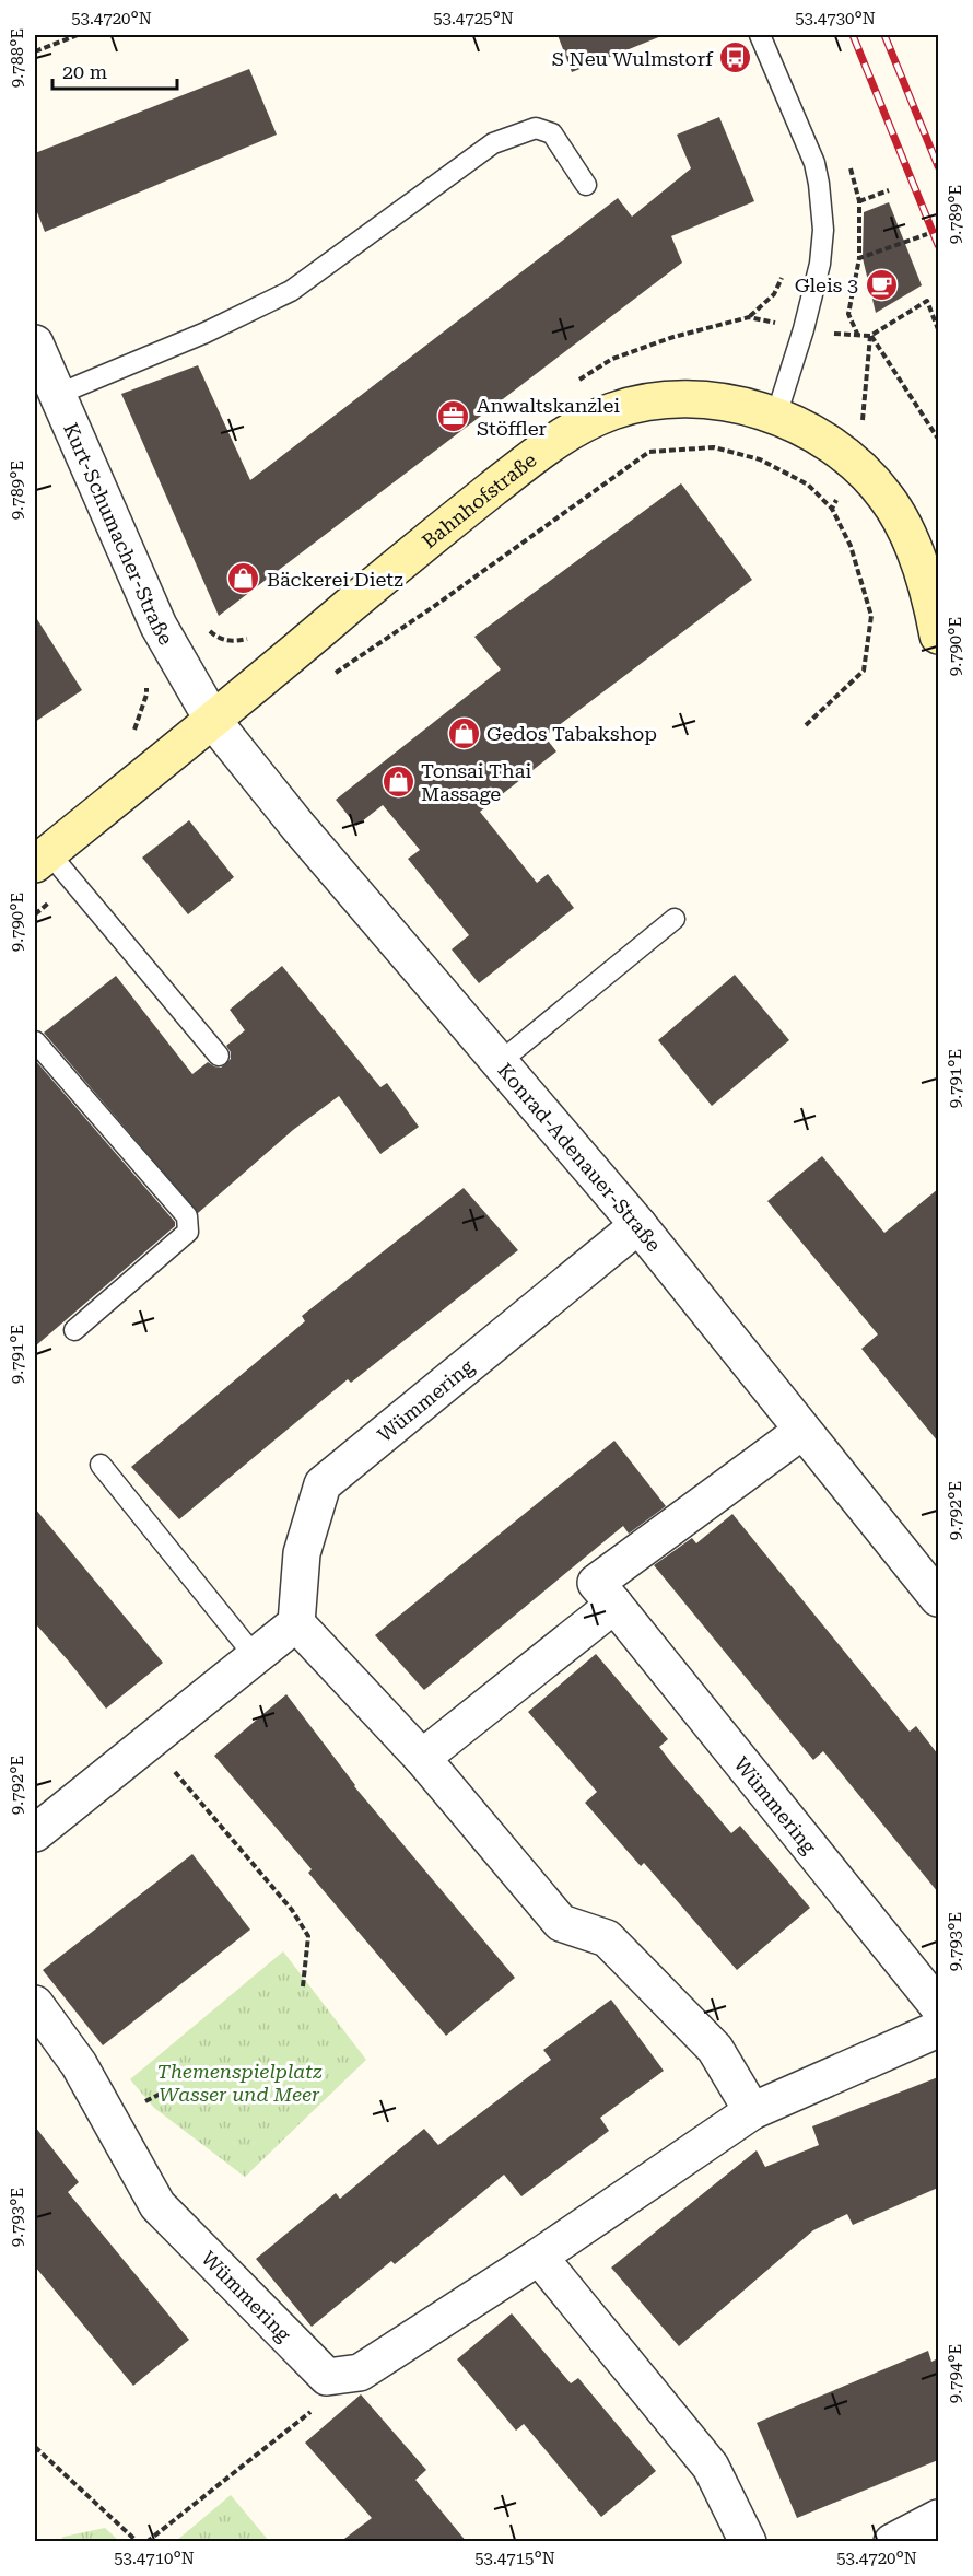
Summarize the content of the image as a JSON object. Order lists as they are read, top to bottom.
{
  "streets": {
    "street": [
      "Bahnhofstraße",
      "Kurt-Schumacher-Straße",
      "Konrad-Adenauer-Straße",
      "Wümmering"
    ]
  },
  "crossings": [
    ["Bahnhofstraße", "Kurt-Schumacher-Straße"],
    ["Bahnhofstraße", "Konrad-Adenauer-Straße"],
    ["Kurt-Schumacher-Straße", "Konrad-Adenauer-Straße"],
    ["Konrad-Adenauer-Straße", "Wümmering"]
  ],
  "parks": ["Themenspielplatz Wasser und Meer"],
  "places": {
    "bus stop": ["S Neu Wulmstorf"],
    "cafe": ["Gleis 3"],
    "office": ["Anwaltskanzlei Stöffler"],
    "shop": ["Bäckerei Dietz", "Gedos Tabakshop", "Tonsai Thai Massage"]
  },
  "scale_bar": "20 m",
  "coordinates": [
    "53.4720°N",
    "53.4725°N",
    "53.4730°N",
    "9.788°E",
    "9.789°E",
    "9.790°E",
    "9.791°E",
    "9.792°E",
    "9.793°E",
    "9.794°E",
    "53.4710°N",
    "53.4715°N"
  ]
}
